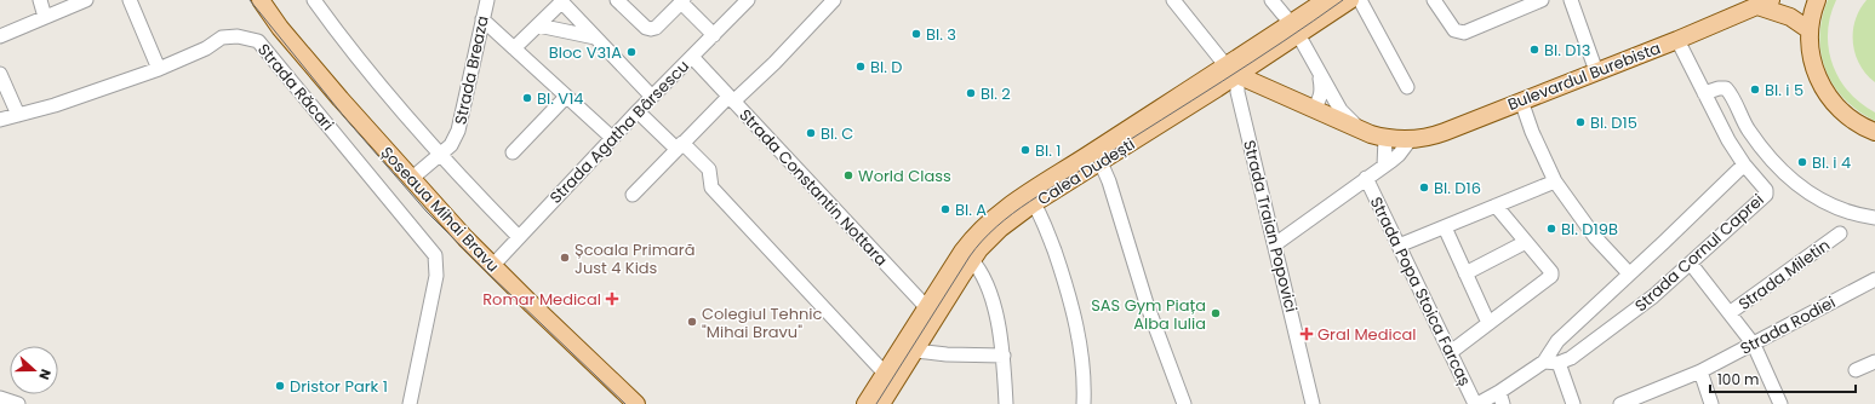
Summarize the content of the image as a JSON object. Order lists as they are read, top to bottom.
{
  "streets": {
    "main road": ["Bulevardul Burebista", "Calea Dudești", "Șoseaua Mihai Bravu"],
    "street": [
      "Strada Breaza",
      "Strada Răcari",
      "Strada Agatha Bârsescu",
      "Strada Constantin Nottara",
      "Strada Traian Popovici",
      "Strada Cornul Caprei",
      "Strada Miletin",
      "Strada Popa Stoica Farcaș",
      "Strada Rodiei"
    ]
  },
  "crossings": [
    ["Strada Breaza", "Șoseaua Mihai Bravu"],
    ["Bulevardul Burebista", "Calea Dudești"],
    ["Bulevardul Burebista", "Strada Traian Popovici"],
    ["Strada Agatha Bârsescu", "Strada Constantin Nottara"],
    ["Strada Agatha Bârsescu", "Șoseaua Mihai Bravu"],
    ["Calea Dudești", "Strada Constantin Nottara"],
    ["Calea Dudești", "Strada Traian Popovici"],
    ["Strada Cornul Caprei", "Strada Miletin"],
    ["Strada Cornul Caprei", "Strada Popa Stoica Farcaș"]
  ],
  "places": {
    "other": [
      "Bl. 3",
      "Bl. D13",
      "Bloc V31A",
      "Bl. D",
      "Bl. i 5",
      "Bl. 2",
      "Bl. V14",
      "Bl. D15",
      "Bl. C",
      "Bl. 1",
      "Bl. i 4",
      "World Class",
      "Bl. D16",
      "Bl. A",
      "Bl. D19B",
      "Școala Primară Just 4 Kids",
      "SAS Gym Piața Alba Iulia",
      "Colegiul Tehnic \"Mihai Bravu\"",
      "Dristor Park 1"
    ],
    "health": ["Romar Medical", "Gral Medical"]
  },
  "scale_bar": "100 m",
  "north": "right"
}
